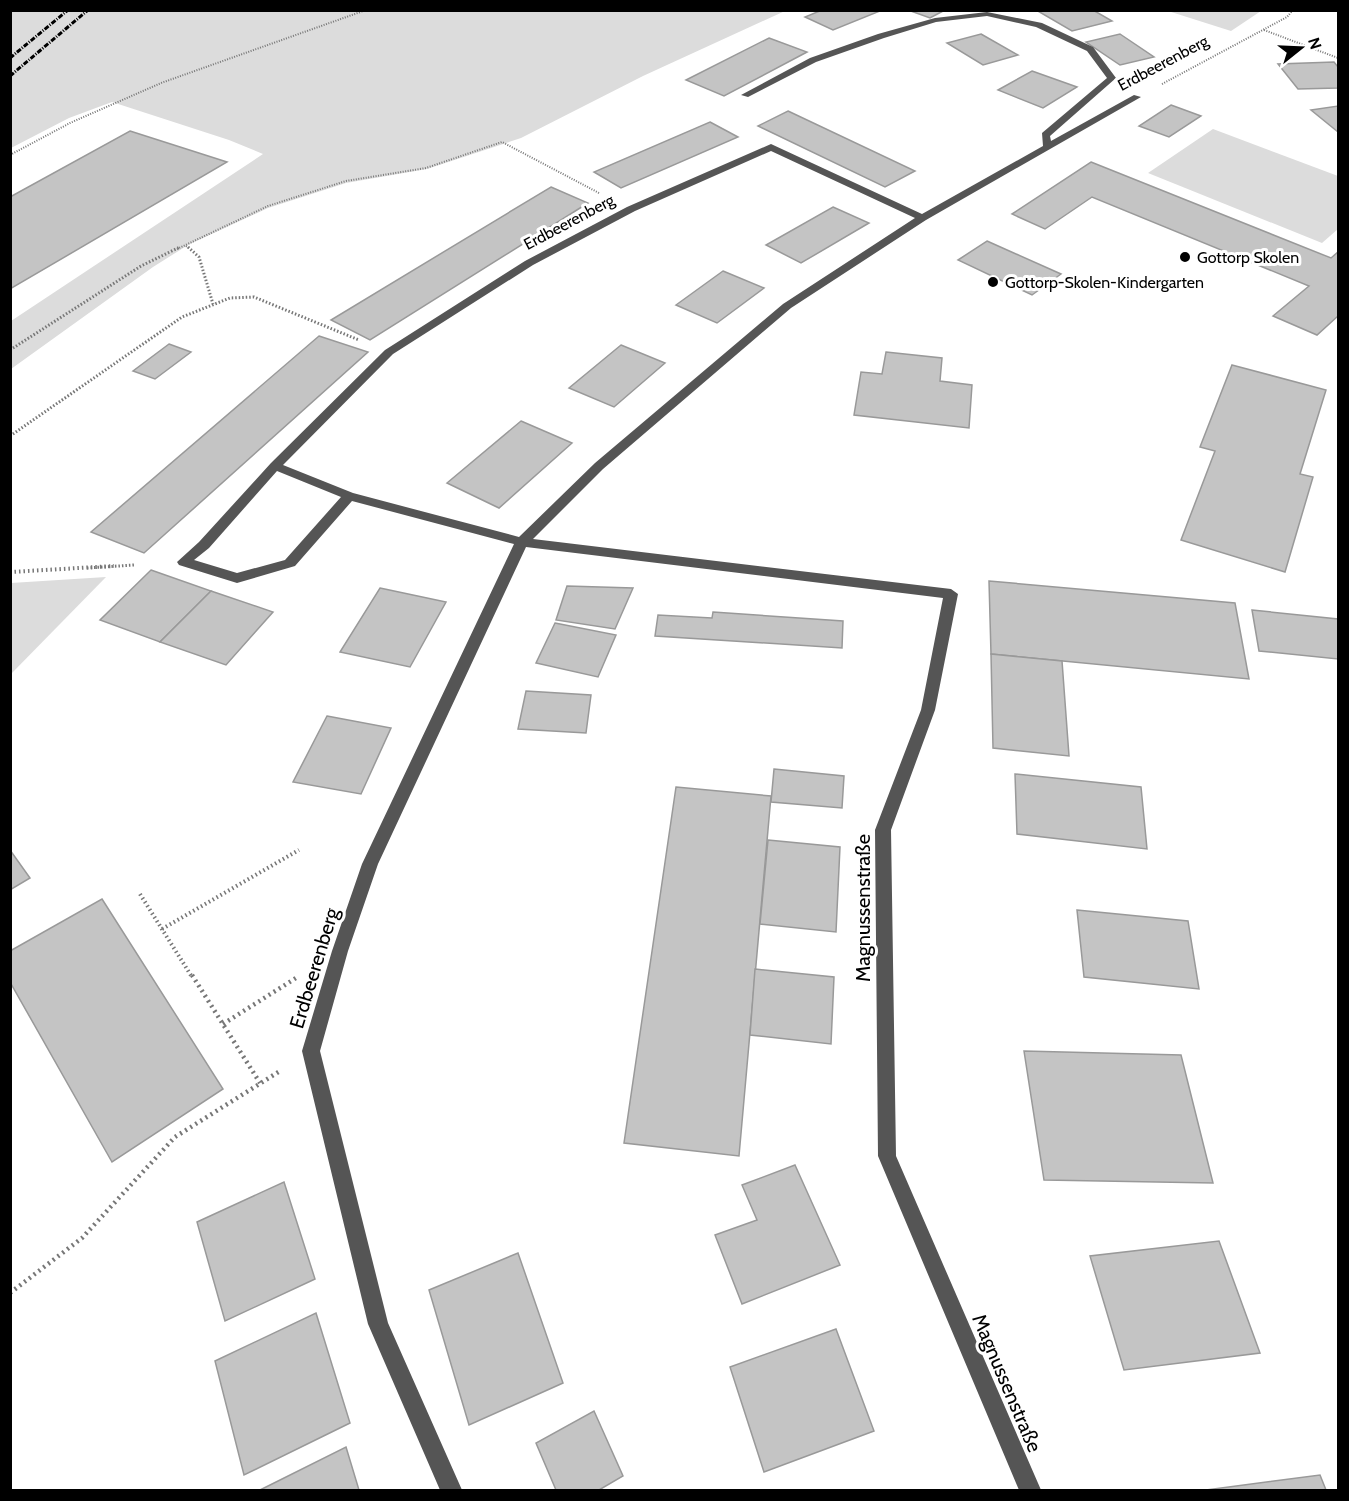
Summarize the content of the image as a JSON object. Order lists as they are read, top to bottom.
{
  "streets": {
    "street": ["Erdbeerenberg", "Magnussenstraße"]
  },
  "crossings": [
    ["Erdbeerenberg", "Magnussenstraße"]
  ],
  "places": ["Gottorp Skolen", "Gottorp-Skolen-Kindergarten"],
  "north": "right"
}
